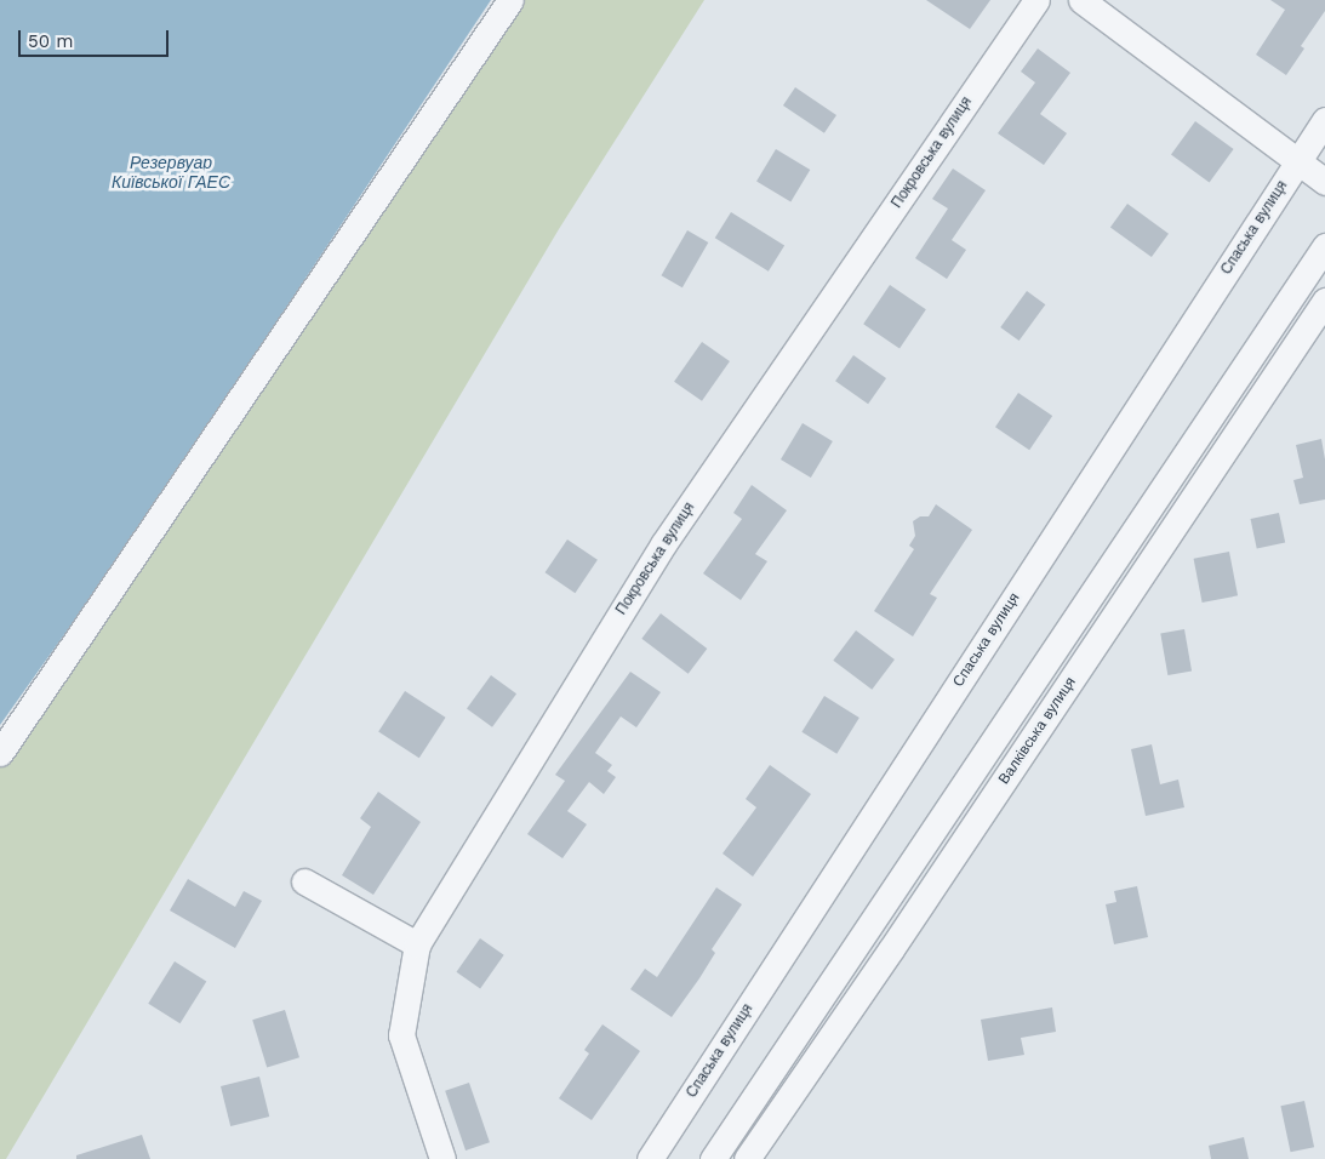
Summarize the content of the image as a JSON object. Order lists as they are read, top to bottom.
{
  "streets": {
    "street": ["Покровська вулиця", "Спаська вулиця", "Валківська вулиця"]
  },
  "water": ["Резервуар Київської ГАЕС"],
  "scale_bar": "50 m"
}
